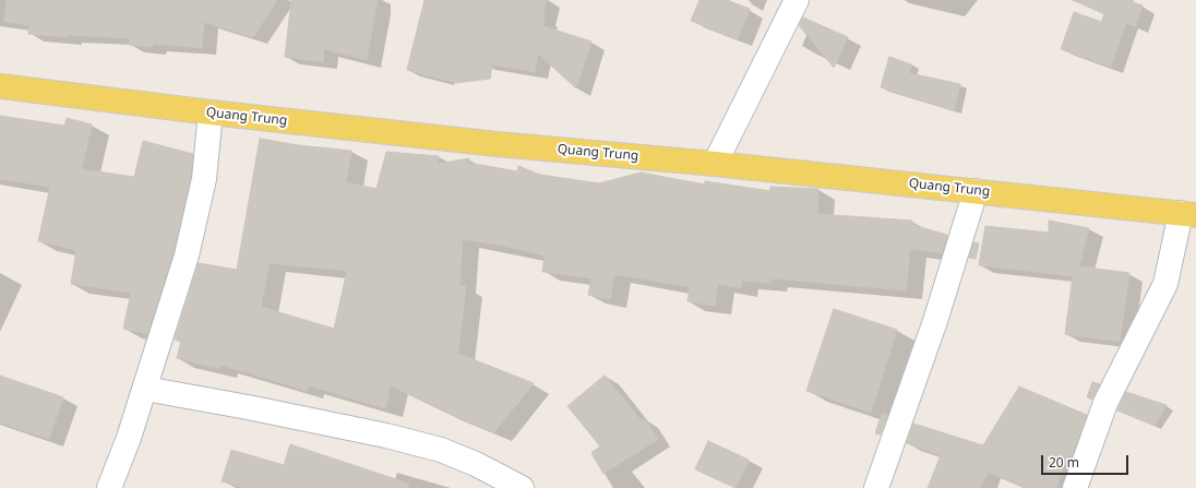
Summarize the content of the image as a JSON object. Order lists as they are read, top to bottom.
{
  "streets": {
    "main road": ["Quang Trung"]
  },
  "scale_bar": "20 m"
}
